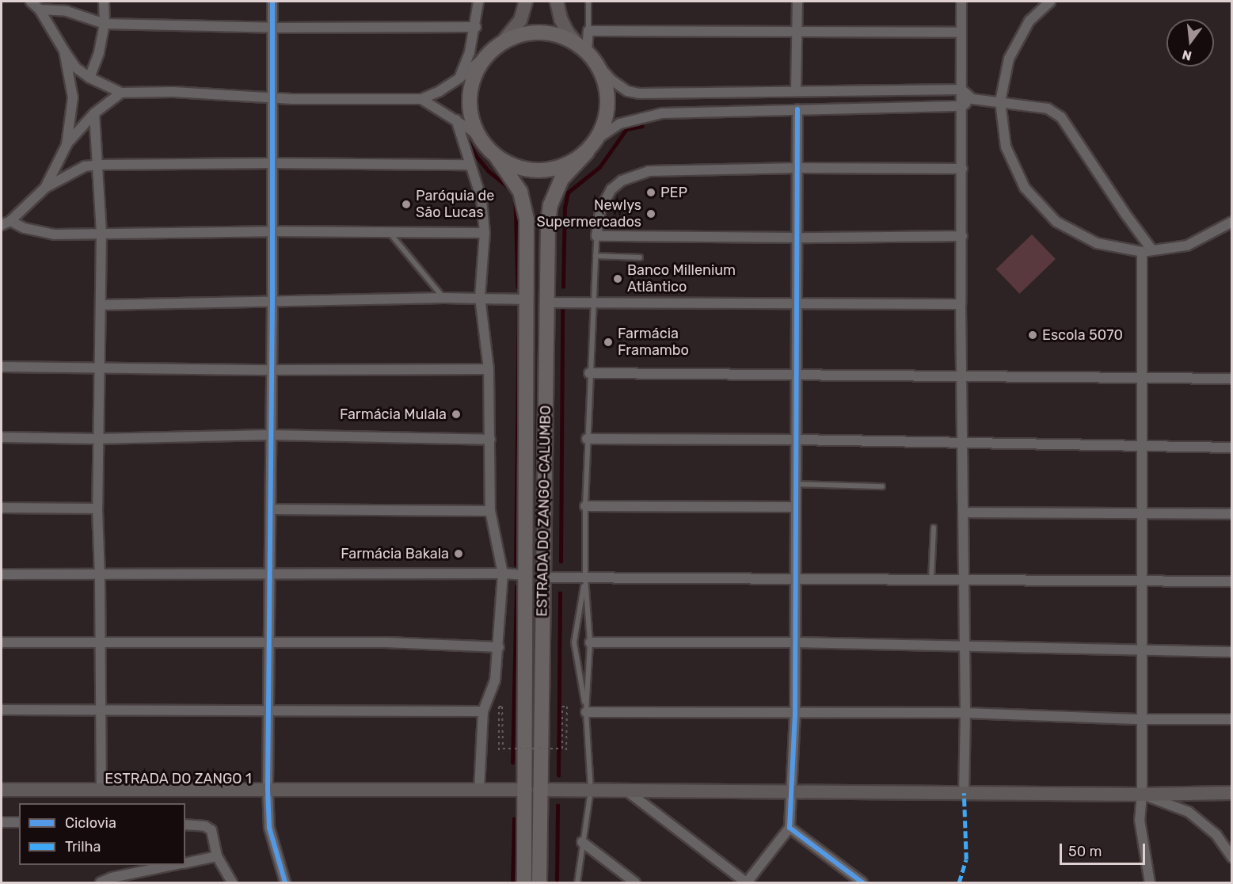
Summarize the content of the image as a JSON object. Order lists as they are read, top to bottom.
{
  "streets": {
    "main road": ["ESTRADA DO ZANGO-CALUMBO"],
    "street": ["ESTRADA DO ZANGO 1"]
  },
  "crossings": [
    ["ESTRADA DO ZANGO-CALUMBO", "ESTRADA DO ZANGO 1"]
  ],
  "places": [
    "PEP",
    "Paróquia de São Lucas",
    "Newlys Supermercados",
    "Banco Millenium Atlântico",
    "Escola 5070",
    "Farmácia Framambo",
    "Farmácia Mulala",
    "Farmácia Bakala"
  ],
  "legend": ["Ciclovia", "Trilha"],
  "scale_bar": "50 m",
  "north": "bottom"
}
